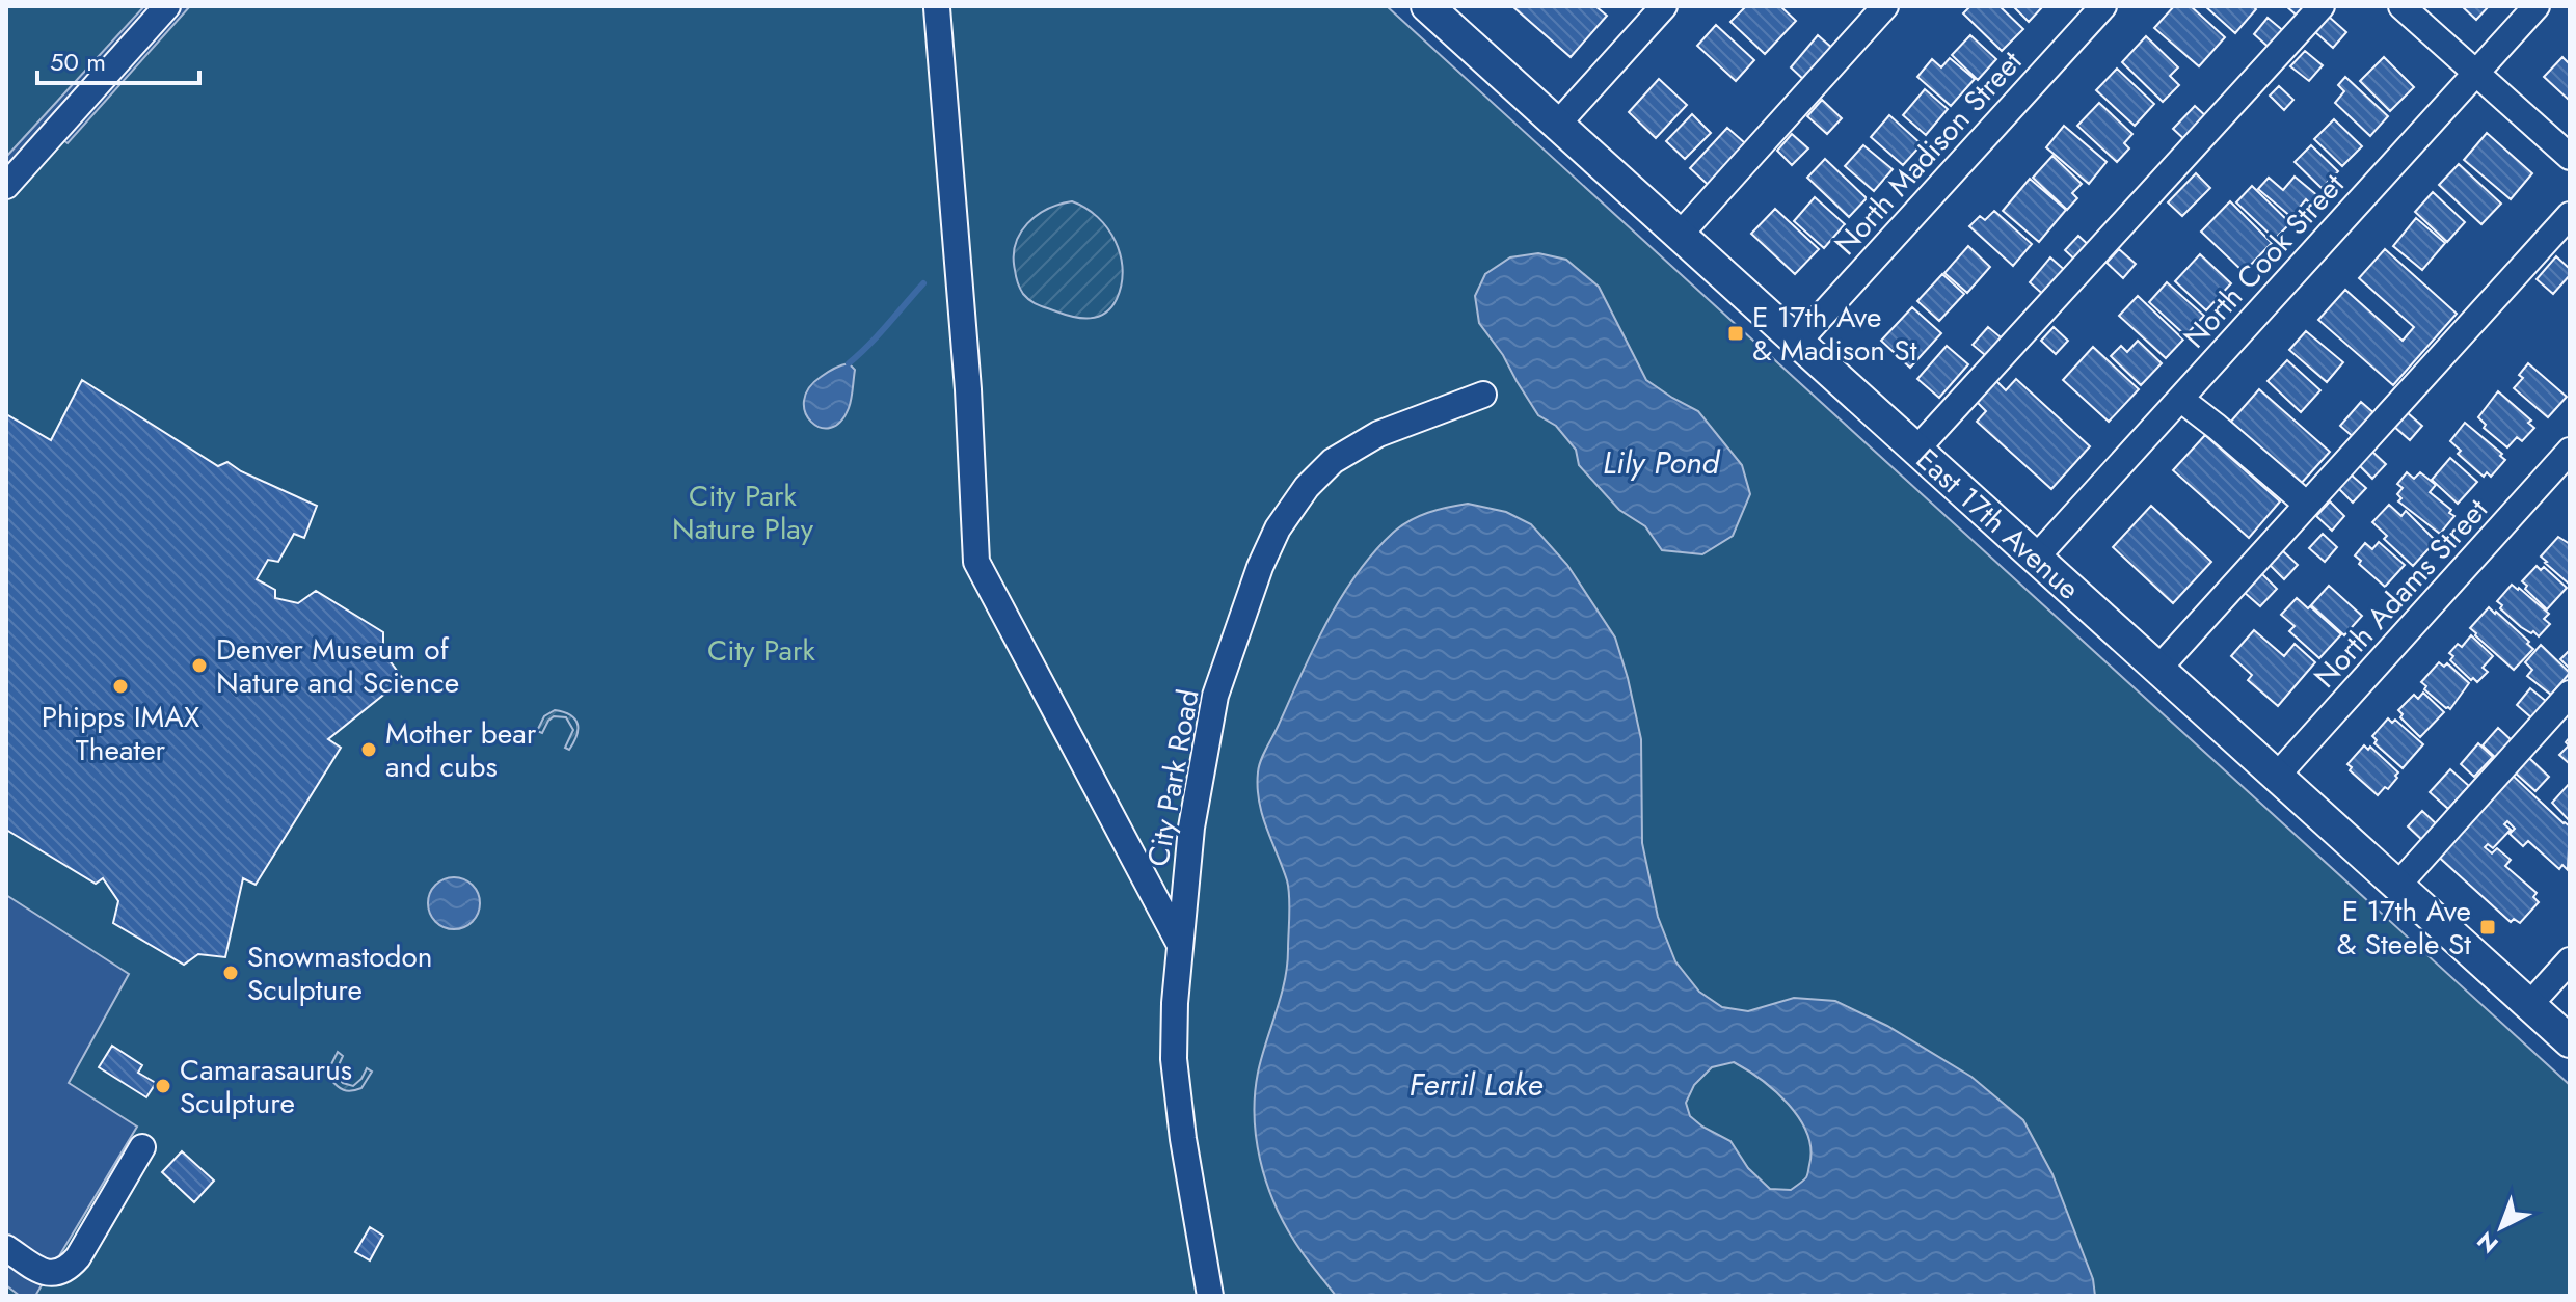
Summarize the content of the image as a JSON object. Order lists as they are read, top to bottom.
{
  "streets": {
    "main road": ["East 17th Avenue"],
    "street": [
      "North Madison Street",
      "North Cook Street",
      "North Adams Street",
      "City Park Road"
    ]
  },
  "crossings": [
    ["North Madison Street", "East 17th Avenue"],
    ["North Cook Street", "East 17th Avenue"],
    ["East 17th Avenue", "North Adams Street"]
  ],
  "water": ["Lily Pond", "Ferril Lake"],
  "parks": ["City Park Nature Play", "City Park"],
  "places": {
    "transit": ["E 17th Ave & Madison St", "E 17th Ave & Steele St"],
    "other": [
      "Denver Museum of Nature and Science",
      "Phipps IMAX Theater",
      "Mother bear and cubs",
      "Snowmastodon Sculpture",
      "Camarasaurus Sculpture"
    ]
  },
  "scale_bar": "50 m",
  "north": "bottom left"
}
